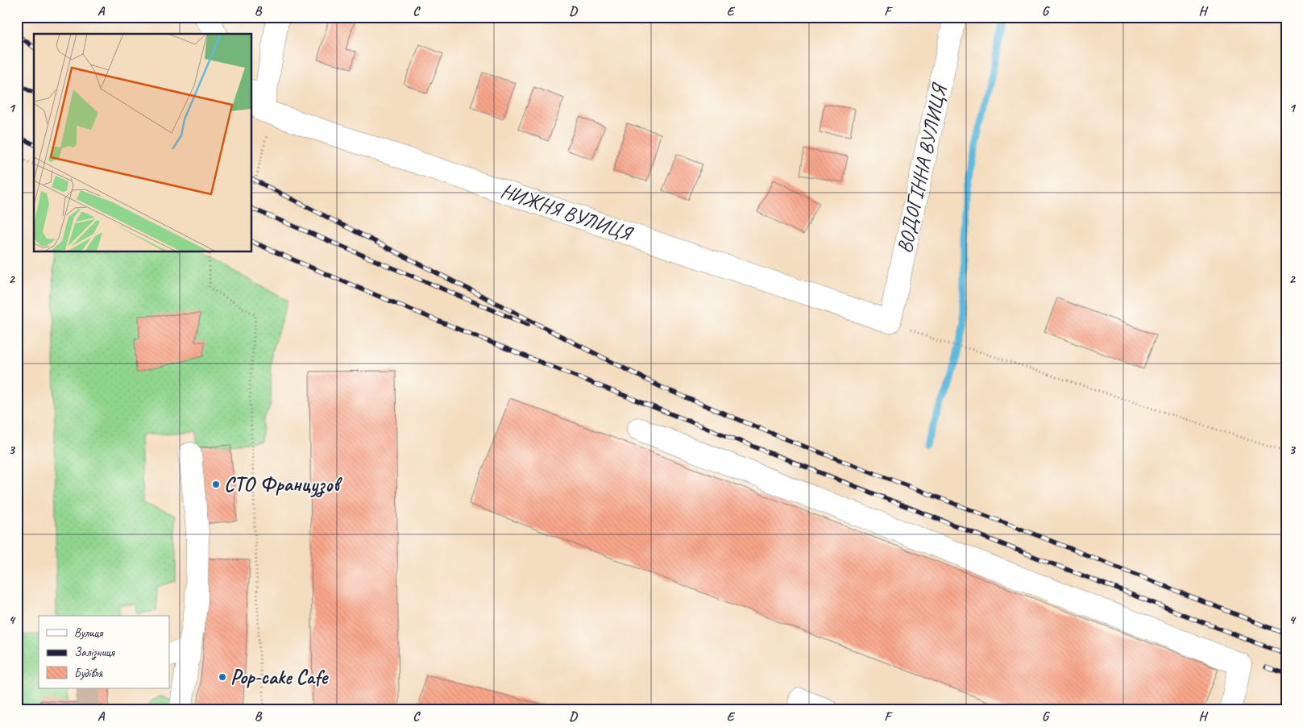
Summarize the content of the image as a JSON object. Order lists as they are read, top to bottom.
{
  "streets": {
    "street": ["ВОДОГІННА ВУЛИЦЯ", "НИЖНЯ ВУЛИЦЯ"]
  },
  "crossings": [
    ["ВОДОГІННА ВУЛИЦЯ", "НИЖНЯ ВУЛИЦЯ"]
  ],
  "places": ["СТО Французов", "Pop-cake Cafe"],
  "legend": ["Вулиця", "Залізниця", "Будівля"],
  "grid": {
    "columns": [
      "A",
      "B",
      "C",
      "D",
      "E",
      "F",
      "G",
      "H"
    ],
    "rows": [
      "1",
      "2",
      "3",
      "4"
    ]
  }
}
